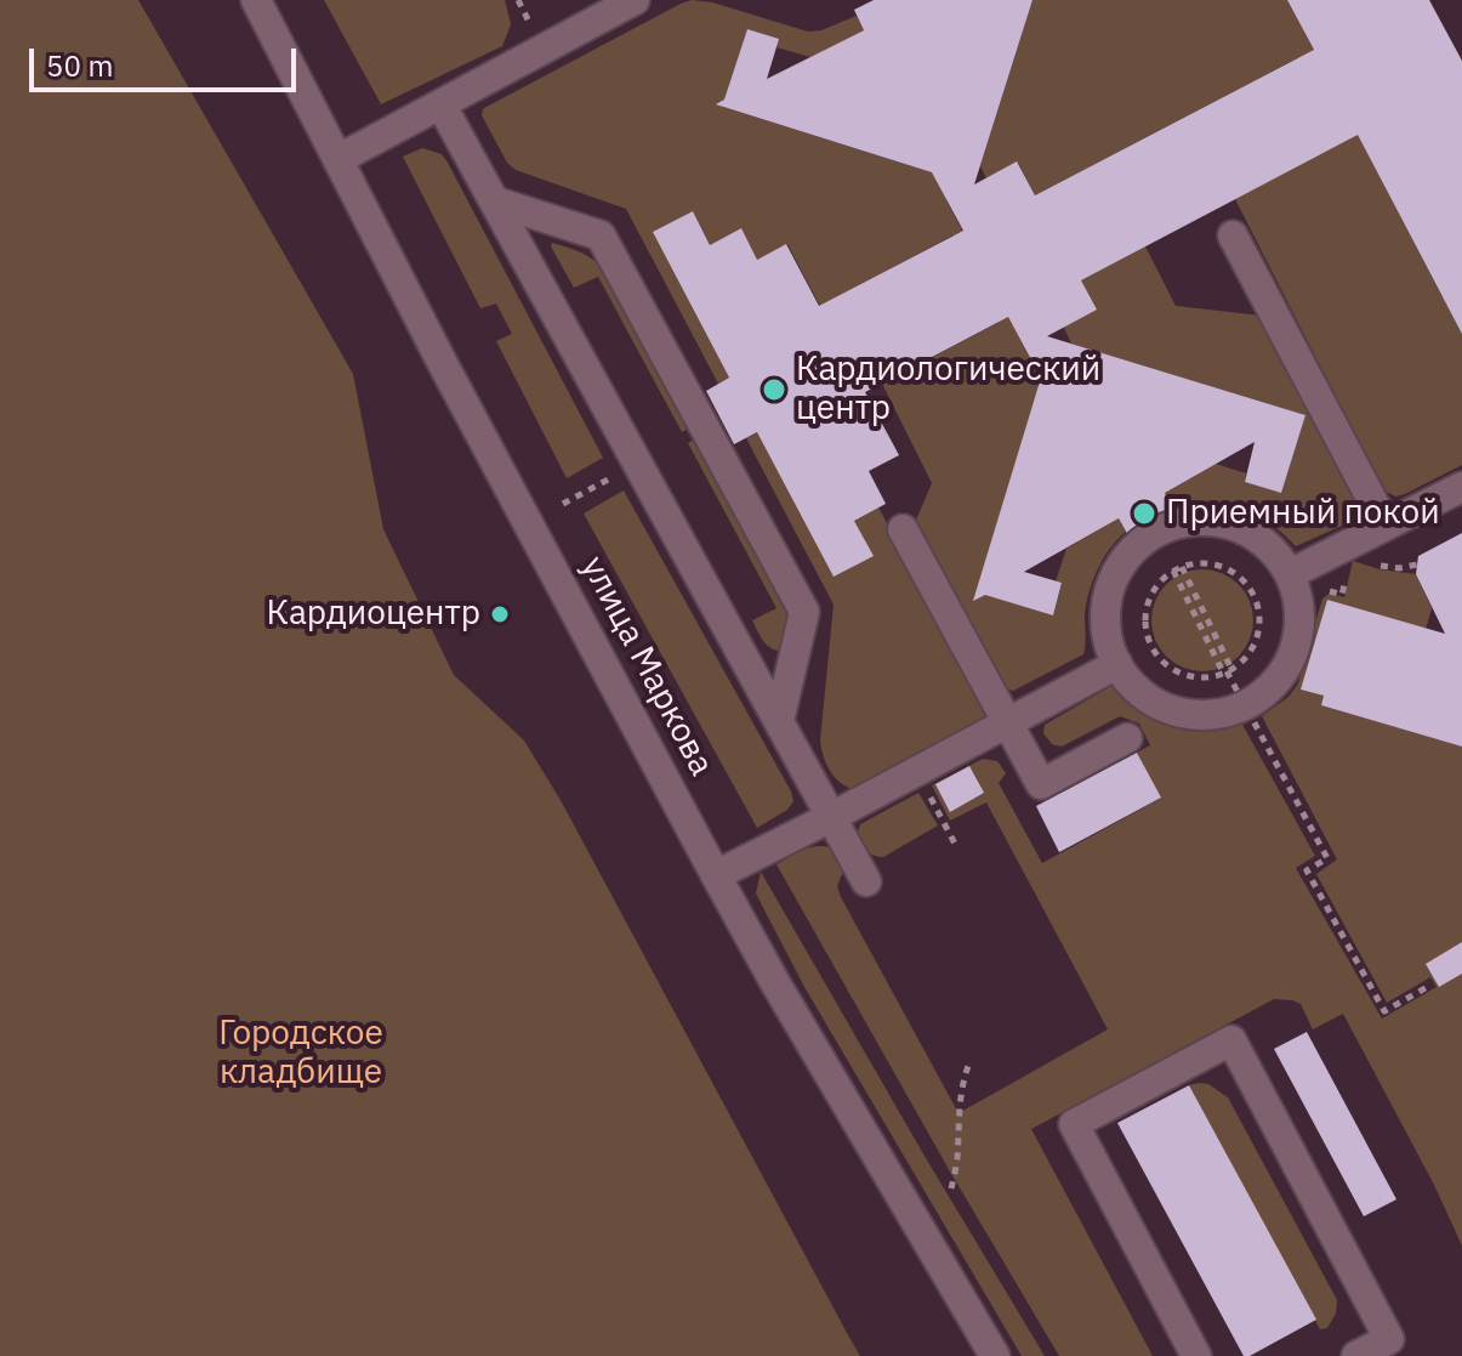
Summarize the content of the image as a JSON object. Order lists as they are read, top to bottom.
{
  "streets": {
    "street": ["улица Маркова"]
  },
  "parks": ["Городское кладбище"],
  "places": ["Кардиологический центр", "Приемный покой", "Кардиоцентр"],
  "scale_bar": "50 m"
}
